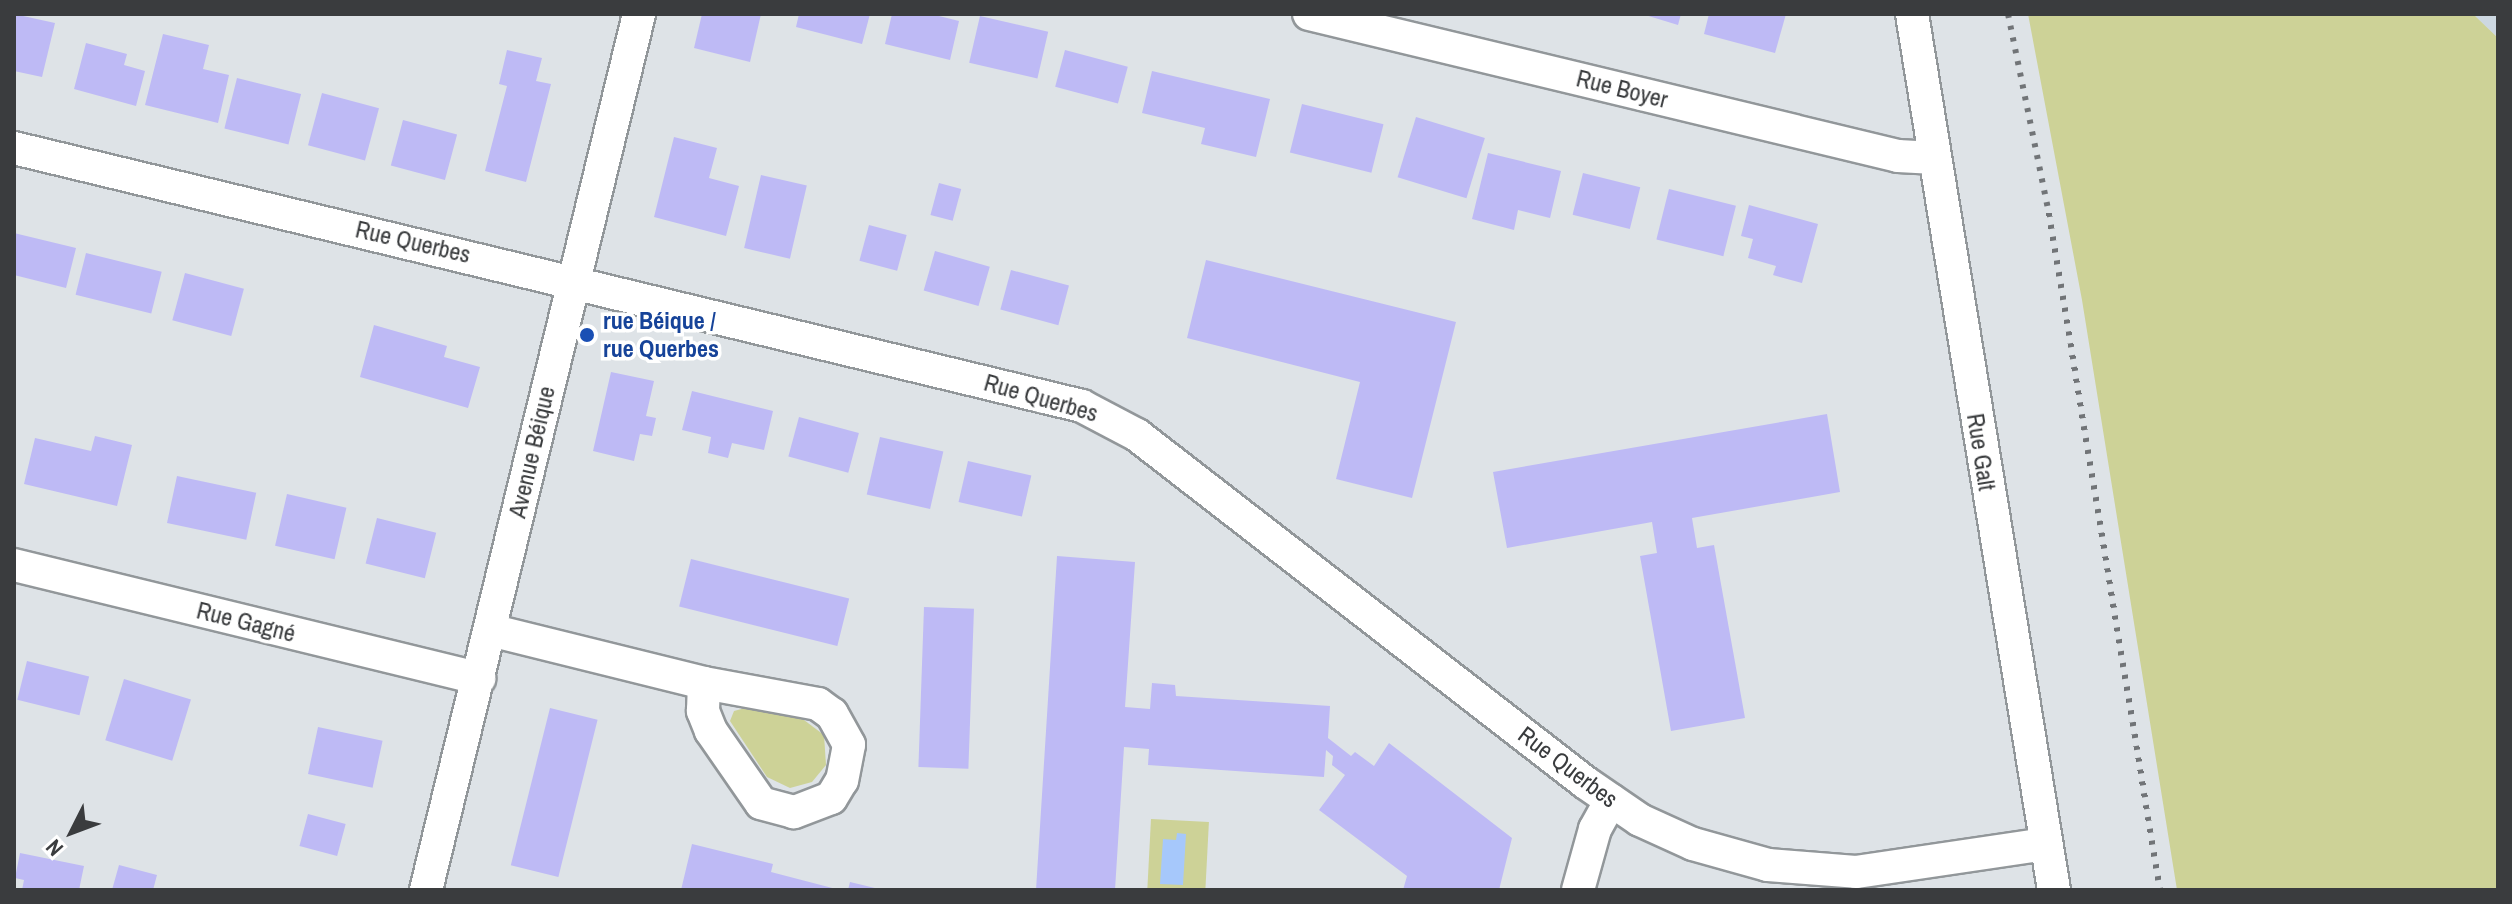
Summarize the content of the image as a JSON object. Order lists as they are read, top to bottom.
{
  "streets": {
    "street": [
      "Rue Boyer",
      "Rue Querbes",
      "Avenue Béique",
      "Rue Galt",
      "Rue Gagné"
    ]
  },
  "crossings": [
    ["Rue Boyer", "Rue Galt"],
    ["Rue Querbes", "Avenue Béique"],
    ["Rue Querbes", "Rue Galt"],
    ["Avenue Béique", "Rue Gagné"]
  ],
  "places": ["rue Béique / rue Querbes"],
  "north": "bottom left"
}
